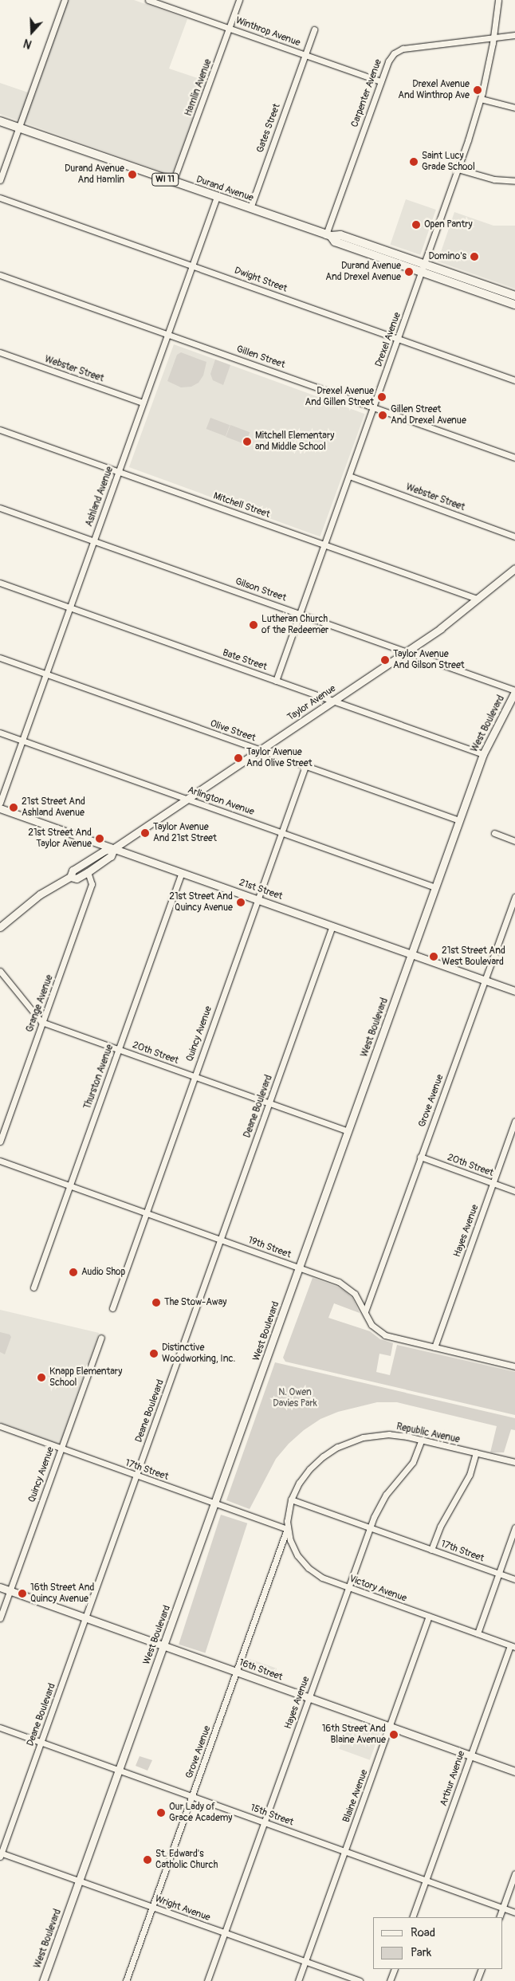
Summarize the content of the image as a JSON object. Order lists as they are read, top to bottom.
{
  "streets": {
    "main road": ["WI 11", "Durand Avenue"],
    "street": [
      "Winthrop Avenue",
      "Hamlin Avenue",
      "Carpenter Avenue",
      "Gates Street",
      "Dwight Street",
      "Drexel Avenue",
      "Gillen Street",
      "Webster Street",
      "Ashland Avenue",
      "Mitchell Street",
      "Gilson Street",
      "Bate Street",
      "Taylor Avenue",
      "West Boulevard",
      "Olive Street",
      "Arlington Avenue",
      "21st Street",
      "Grange Avenue",
      "Quincy Avenue",
      "20th Street",
      "Thurston Avenue",
      "Grove Avenue",
      "Deane Boulevard",
      "Hayes Avenue",
      "19th Street",
      "Republic Avenue",
      "17th Street",
      "Victory Avenue",
      "16th Street",
      "Arthur Avenue",
      "Blaine Avenue",
      "15th Street",
      "Wright Avenue"
    ]
  },
  "crossings": [
    ["Winthrop Avenue", "Hamlin Avenue"],
    ["Winthrop Avenue", "Carpenter Avenue"],
    ["Winthrop Avenue", "Gates Street"],
    ["Hamlin Avenue", "Durand Avenue"],
    ["Carpenter Avenue", "Durand Avenue"],
    ["Carpenter Avenue", "Drexel Avenue"],
    ["Gates Street", "Durand Avenue"],
    ["Durand Avenue", "Drexel Avenue"],
    ["Durand Avenue", "Ashland Avenue"],
    ["Dwight Street", "Drexel Avenue"],
    ["Dwight Street", "Ashland Avenue"],
    ["Drexel Avenue", "Gillen Street"],
    ["Drexel Avenue", "Webster Street"],
    ["Drexel Avenue", "Mitchell Street"],
    ["Drexel Avenue", "Gilson Street"],
    ["Drexel Avenue", "Bate Street"],
    ["Gillen Street", "Ashland Avenue"],
    ["Webster Street", "Ashland Avenue"],
    ["Ashland Avenue", "Mitchell Street"],
    ["Ashland Avenue", "Gilson Street"],
    ["Ashland Avenue", "Bate Street"],
    ["Ashland Avenue", "Olive Street"],
    ["Ashland Avenue", "Arlington Avenue"],
    ["Mitchell Street", "Taylor Avenue"],
    ["Gilson Street", "Taylor Avenue"],
    ["Gilson Street", "West Boulevard"],
    ["Bate Street", "Taylor Avenue"],
    ["Bate Street", "West Boulevard"],
    ["Taylor Avenue", "Olive Street"],
    ["Taylor Avenue", "Arlington Avenue"],
    ["Taylor Avenue", "21st Street"],
    ["Taylor Avenue", "Grange Avenue"],
    ["West Boulevard", "Olive Street"],
    ["West Boulevard", "Arlington Avenue"],
    ["West Boulevard", "21st Street"],
    ["West Boulevard", "20th Street"],
    ["West Boulevard", "19th Street"],
    ["West Boulevard", "17th Street"],
    ["West Boulevard", "16th Street"],
    ["West Boulevard", "15th Street"],
    ["West Boulevard", "Wright Avenue"],
    ["Olive Street", "Quincy Avenue"],
    ["Arlington Avenue", "Quincy Avenue"],
    ["21st Street", "Quincy Avenue"],
    ["21st Street", "Thurston Avenue"],
    ["21st Street", "Grove Avenue"],
    ["21st Street", "Deane Boulevard"],
    ["Grange Avenue", "20th Street"],
    ["Quincy Avenue", "20th Street"],
    ["Quincy Avenue", "19th Street"],
    ["Quincy Avenue", "17th Street"],
    ["Quincy Avenue", "16th Street"],
    ["20th Street", "Thurston Avenue"],
    ["20th Street", "Grove Avenue"],
    ["20th Street", "Deane Boulevard"],
    ["20th Street", "Hayes Avenue"],
    ["Thurston Avenue", "19th Street"],
    ["Grove Avenue", "19th Street"],
    ["Grove Avenue", "17th Street"],
    ["Grove Avenue", "Victory Avenue"],
    ["Grove Avenue", "16th Street"],
    ["Grove Avenue", "15th Street"],
    ["Grove Avenue", "Wright Avenue"],
    ["Deane Boulevard", "19th Street"],
    ["Deane Boulevard", "17th Street"],
    ["Deane Boulevard", "16th Street"],
    ["Deane Boulevard", "15th Street"],
    ["Deane Boulevard", "Wright Avenue"],
    ["Hayes Avenue", "19th Street"],
    ["Hayes Avenue", "Republic Avenue"],
    ["Hayes Avenue", "17th Street"],
    ["Hayes Avenue", "Victory Avenue"],
    ["Hayes Avenue", "16th Street"],
    ["Hayes Avenue", "15th Street"],
    ["Hayes Avenue", "Wright Avenue"],
    ["Republic Avenue", "17th Street"],
    ["Republic Avenue", "Victory Avenue"],
    ["17th Street", "Victory Avenue"],
    ["Victory Avenue", "Arthur Avenue"],
    ["Victory Avenue", "Blaine Avenue"],
    ["16th Street", "Arthur Avenue"],
    ["16th Street", "Blaine Avenue"],
    ["Arthur Avenue", "15th Street"],
    ["Blaine Avenue", "15th Street"],
    ["Blaine Avenue", "Wright Avenue"]
  ],
  "parks": ["N. Owen Davies Park"],
  "places": [
    "Drexel Avenue And Winthrop Ave",
    "Saint Lucy Grade School",
    "Durand Avenue And Hamlin",
    "Open Pantry",
    "Domino's",
    "Durand Avenue And Drexel Avenue",
    "Drexel Avenue And Gillen Street",
    "Gillen Street And Drexel Avenue",
    "Mitchell Elementary and Middle School",
    "Lutheran Church of the Redeemer",
    "Taylor Avenue And Gilson Street",
    "Taylor Avenue And Olive Street",
    "21st Street And Ashland Avenue",
    "Taylor Avenue And 21st Street",
    "21st Street And Taylor Avenue",
    "21st Street And Quincy Avenue",
    "21st Street And West Boulevard",
    "Audio Shop",
    "The Stow-Away",
    "Distinctive Woodworking, Inc.",
    "Knapp Elementary School",
    "16th Street And Quincy Avenue",
    "16th Street And Blaine Avenue",
    "Our Lady of Grace Academy",
    "St. Edward's Catholic Church"
  ],
  "legend": ["Road", "Park"],
  "north": "bottom"
}
